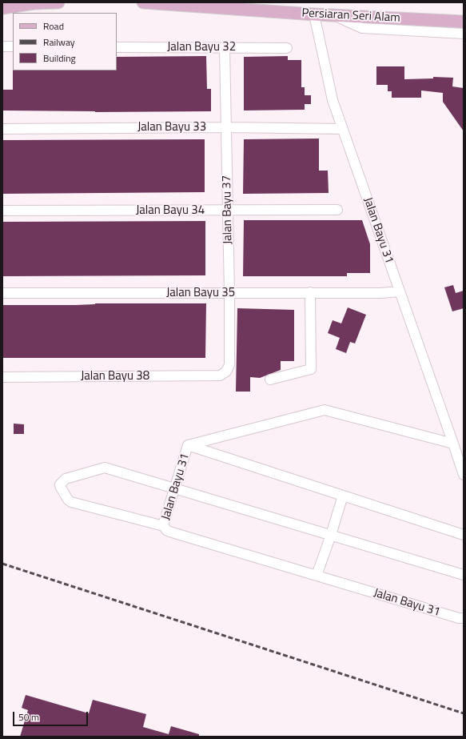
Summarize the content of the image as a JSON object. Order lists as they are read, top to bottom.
{
  "streets": {
    "main road": ["Persiaran Seri Alam"],
    "street": [
      "Jalan Bayu 32",
      "Jalan Bayu 33",
      "Jalan Bayu 37",
      "Jalan Bayu 34",
      "Jalan Bayu 31",
      "Jalan Bayu 35",
      "Jalan Bayu 38"
    ]
  },
  "crossings": [
    ["Persiaran Seri Alam", "Jalan Bayu 31"],
    ["Jalan Bayu 32", "Jalan Bayu 37"],
    ["Jalan Bayu 33", "Jalan Bayu 37"],
    ["Jalan Bayu 33", "Jalan Bayu 31"],
    ["Jalan Bayu 37", "Jalan Bayu 34"],
    ["Jalan Bayu 37", "Jalan Bayu 35"],
    ["Jalan Bayu 37", "Jalan Bayu 38"],
    ["Jalan Bayu 31", "Jalan Bayu 35"]
  ],
  "legend": ["Road", "Railway", "Building"],
  "scale_bar": "50 m"
}
